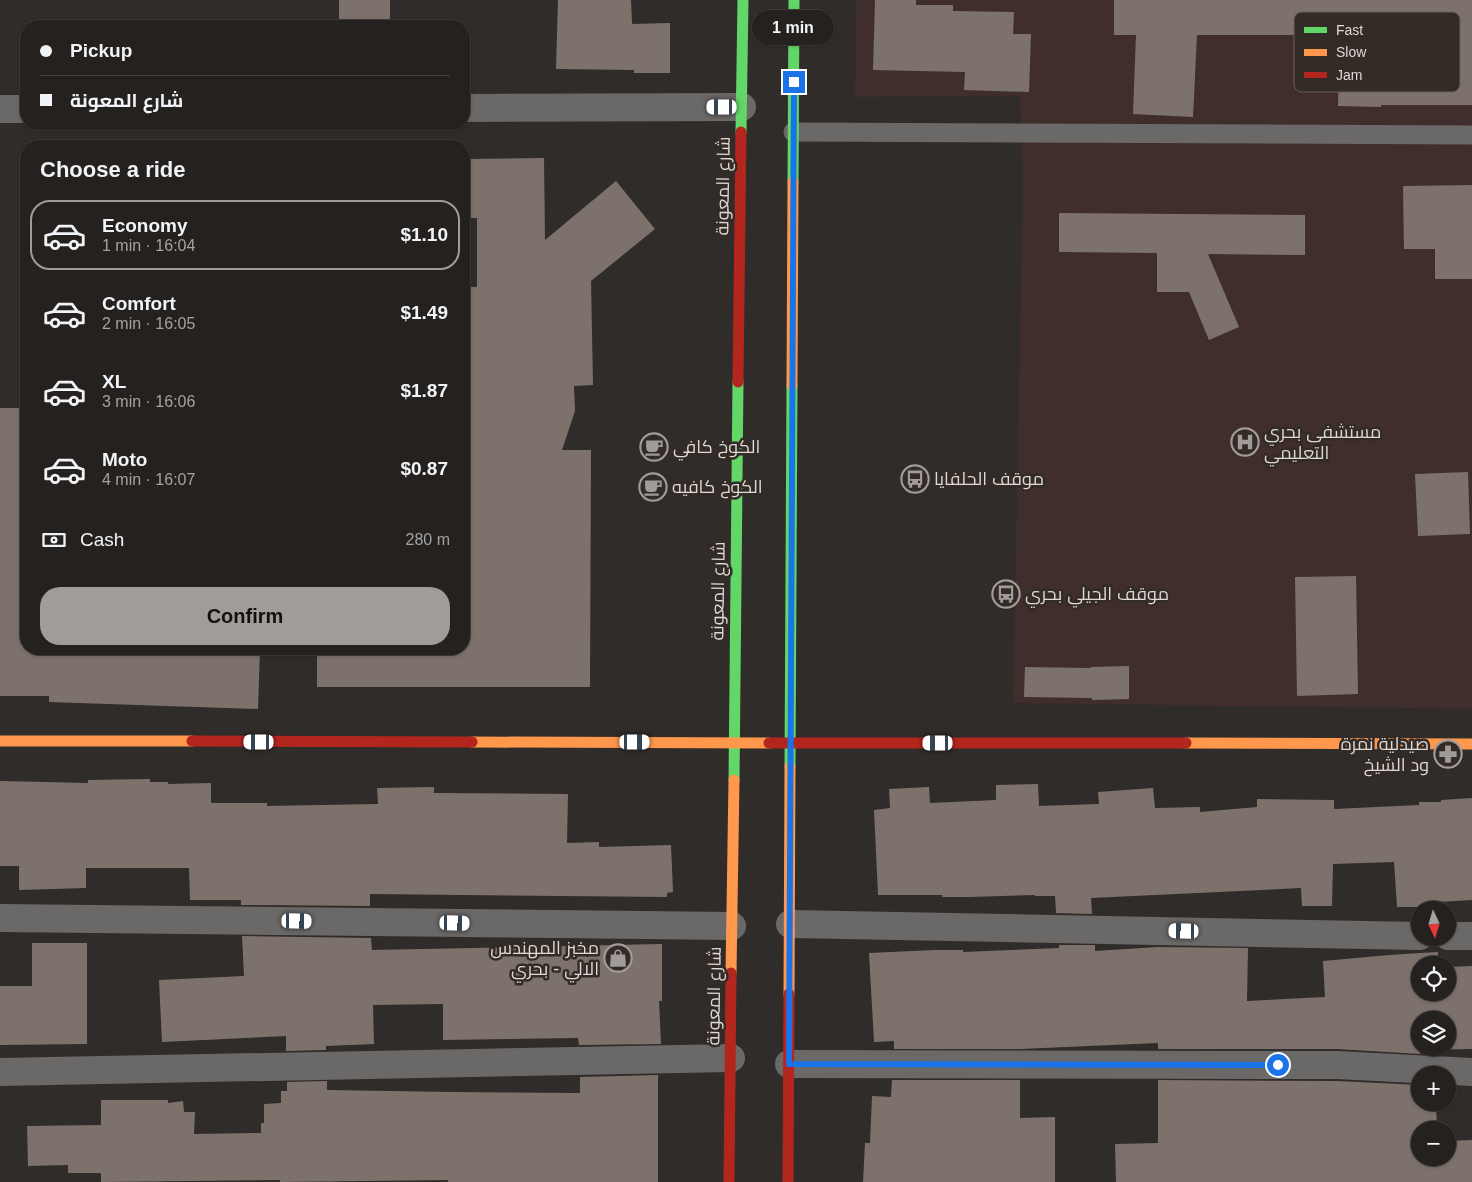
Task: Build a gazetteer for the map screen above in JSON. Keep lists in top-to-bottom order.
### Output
{
  "streets": {
    "main road": ["شارع المعونة"]
  },
  "places": {
    "hospital": ["مستشفى بحري التعليمي"],
    "cafe": ["الكوخ كافي", "الكوخ كافيه"],
    "bus stop": ["موقف الحلفايا", "موقف الجيلي بحري"],
    "pharmacy": ["صيدلية نمرة ود الشيخ"],
    "shop": ["مخبز المهندس الالي - بحري"]
  },
  "legend": ["Fast", "Slow", "Jam"],
  "north": "bottom",
  "page": {
    "bubble": "1 min",
    "banner": ["Pickup", "شارع المعونة"],
    "heading": "Choose a ride",
    "list": [
      {
        "name": "Economy",
        "note": "1 min · 16:04",
        "value": "$1.10"
      },
      {
        "name": "Comfort",
        "note": "2 min · 16:05",
        "value": "$1.49"
      },
      {
        "name": "XL",
        "note": "3 min · 16:06",
        "value": "$1.87"
      },
      {
        "name": "Moto",
        "note": "4 min · 16:07",
        "value": "$0.87"
      }
    ],
    "pay": ["Cash", "280 m"],
    "buttons": "Confirm",
    "map_buttons": ["+", "−"]
  }
}
